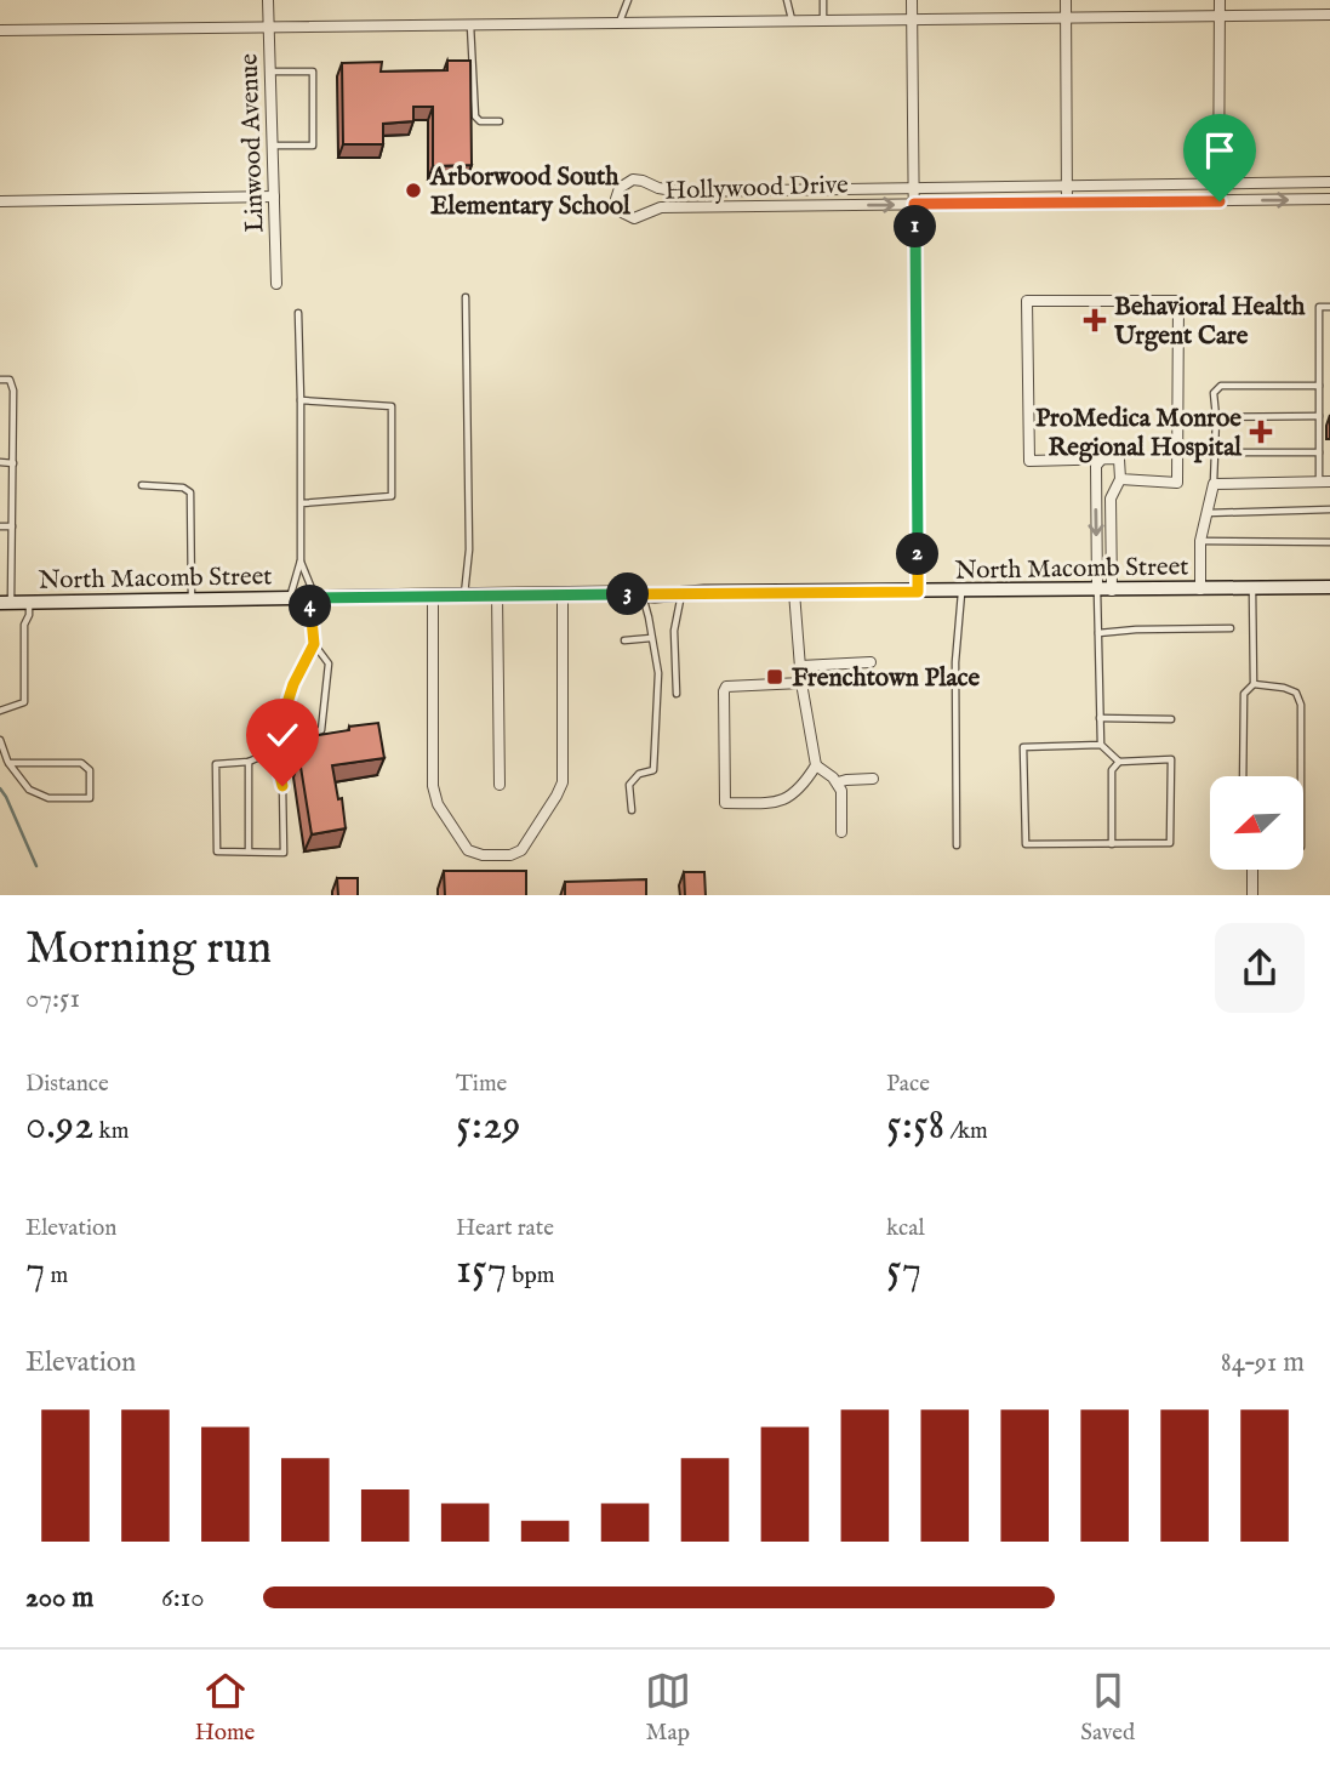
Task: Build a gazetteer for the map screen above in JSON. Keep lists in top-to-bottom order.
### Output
{
  "streets": {
    "street": ["Linwood Avenue", "Hollywood Drive", "North Macomb Street"]
  },
  "places": {
    "other": ["Arborwood South Elementary School"],
    "health": ["Behavioral Health Urgent Care", "ProMedica Monroe Regional Hospital"],
    "transit": ["Frenchtown Place"]
  },
  "north": "bottom left",
  "page": {
    "pins": [
      "1",
      "2",
      "3",
      "4"
    ],
    "heading": ["Morning run", "07:51"],
    "stats": [
      ["Distance", "0.92 km"],
      ["Time", "5:29"],
      ["Pace", "5:58 /km"],
      ["Elevation", "7 m"],
      ["Heart rate", "157 bpm"],
      ["kcal", "57"]
    ],
    "chart": ["Elevation", "84–91 m"],
    "list": [
      {
        "name": "200 m",
        "note": "6:10"
      }
    ],
    "tabs": ["Home", "Map", "Saved"]
  }
}
